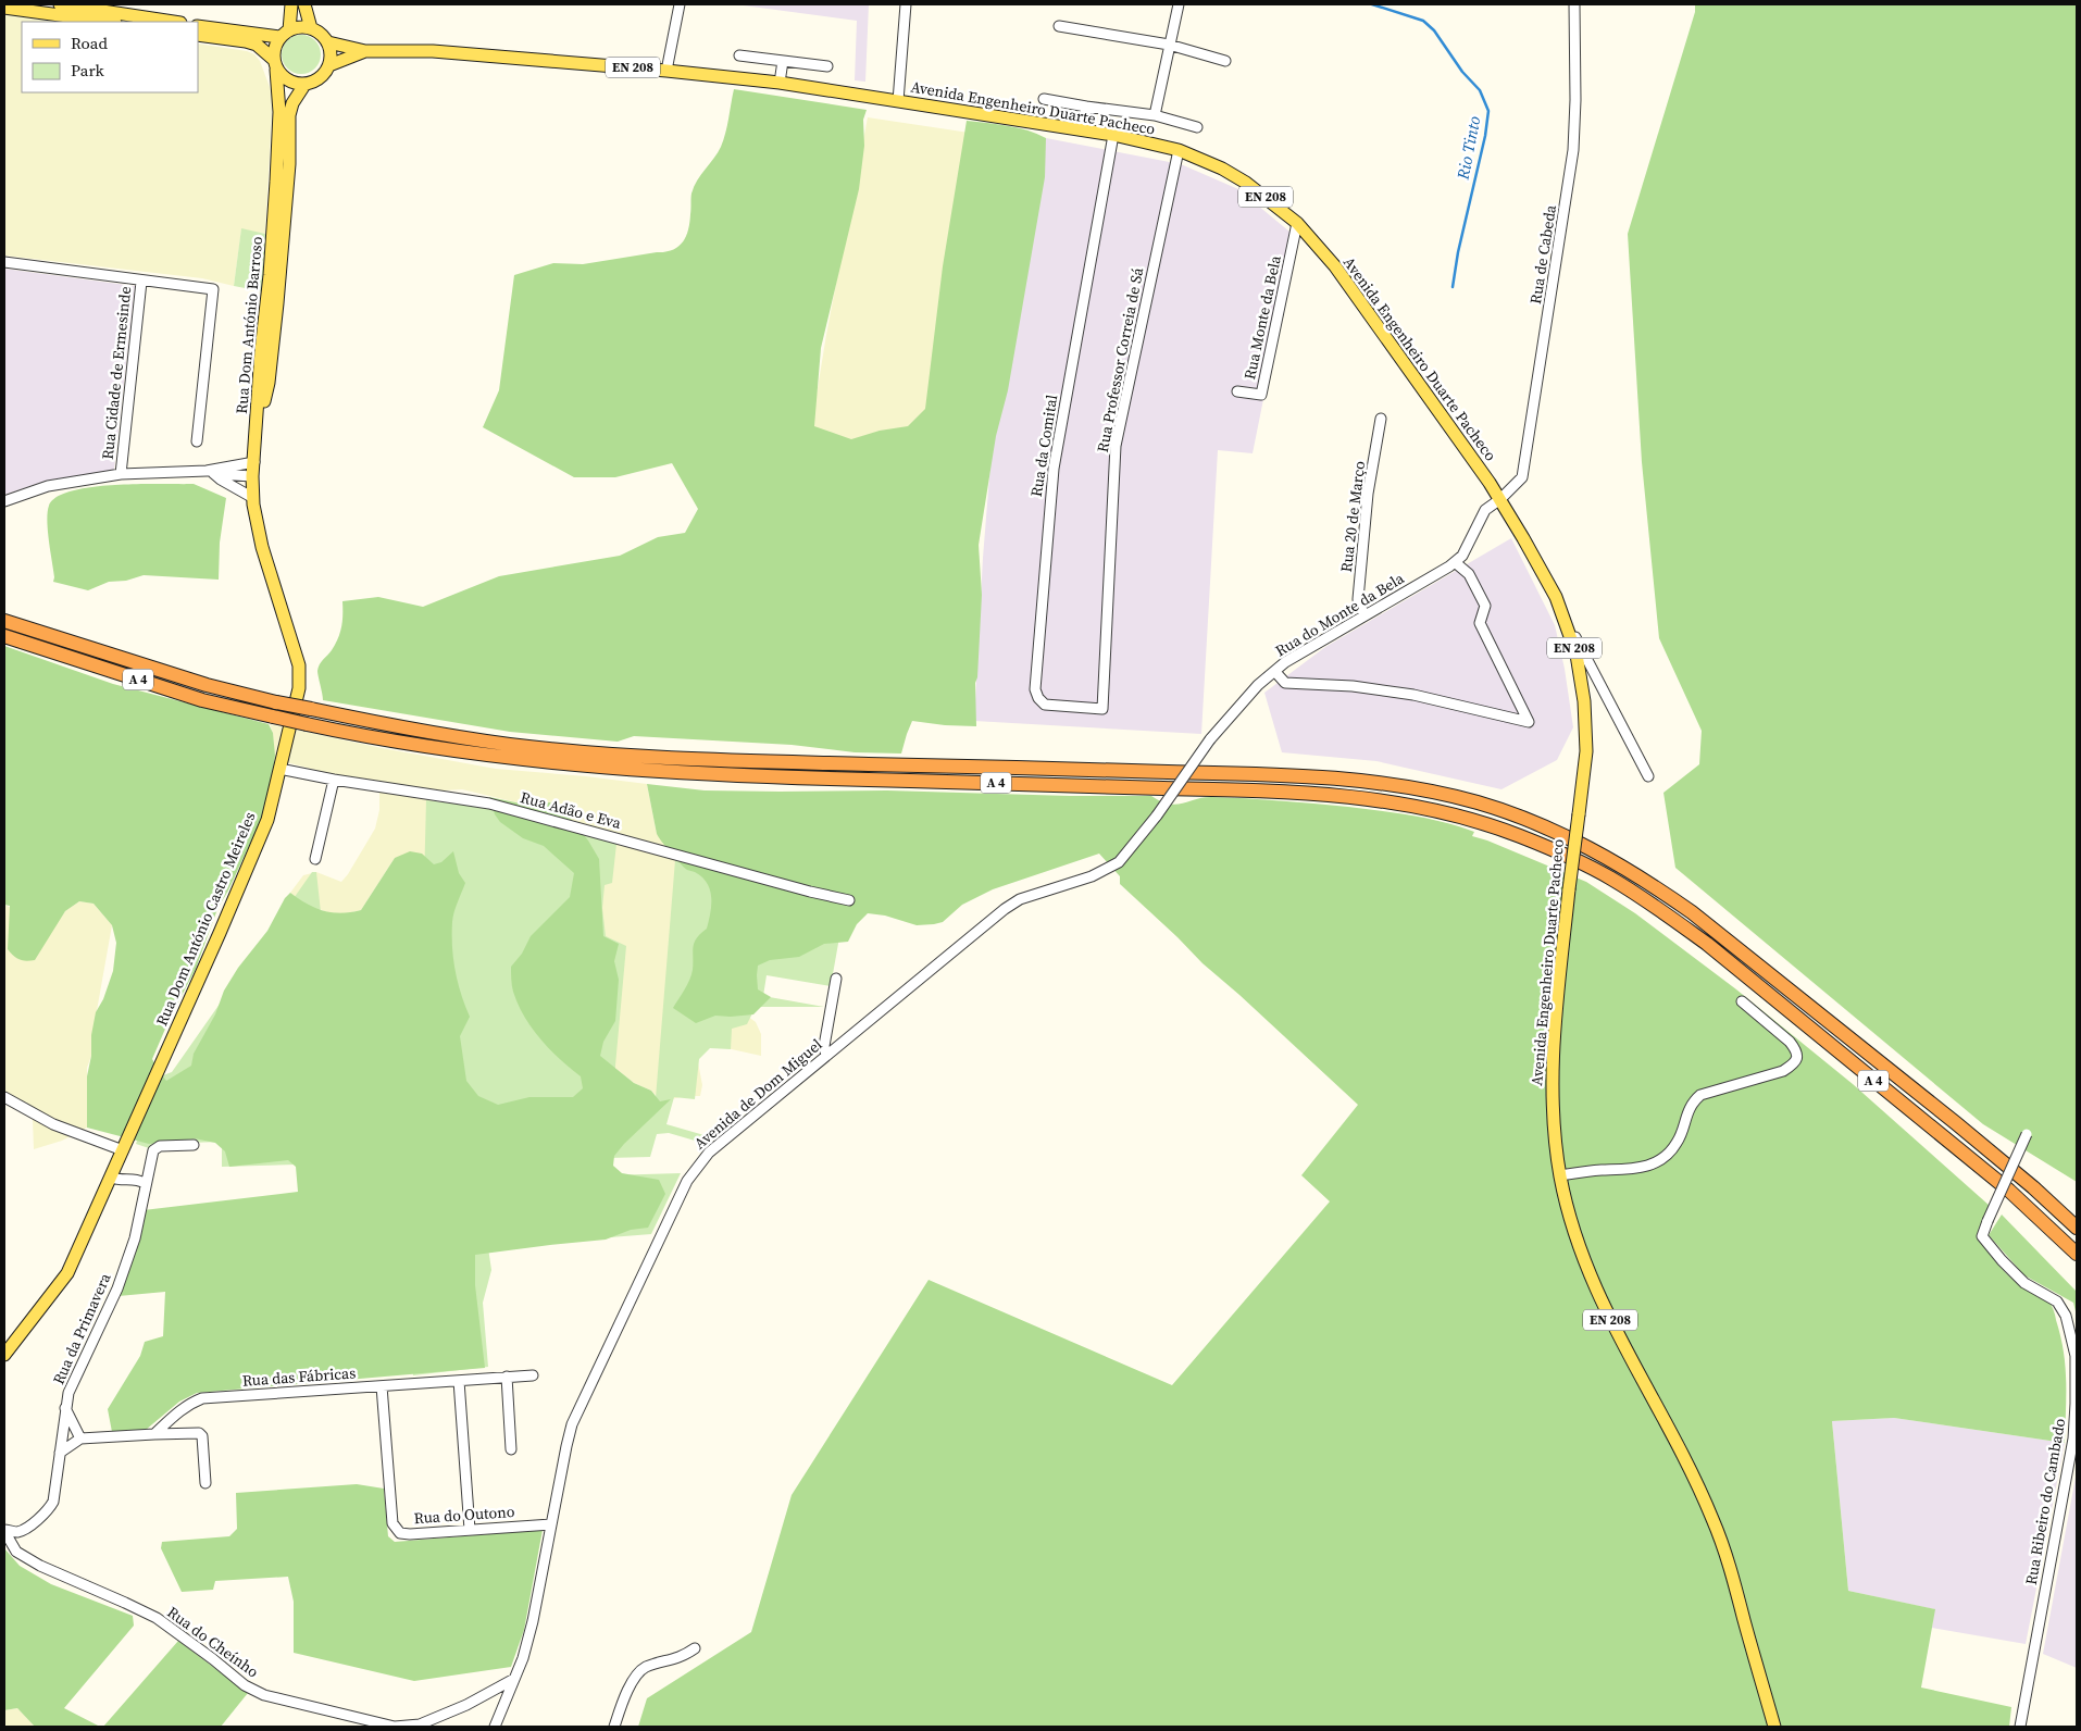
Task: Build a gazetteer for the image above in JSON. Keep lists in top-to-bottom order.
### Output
{
  "streets": {
    "highway": ["A 4"],
    "main road": [
      "EN 208",
      "Avenida Engenheiro Duarte Pacheco",
      "Rua Dom António Barroso",
      "Rua Dom António Castro Meireles"
    ],
    "street": [
      "Rua de Cabeda",
      "Rua Monte da Bela",
      "Rua Professor Correia de Sá",
      "Rua Cidade de Ermesinde",
      "Rua da Comital",
      "Rua 20 de Março",
      "Rua do Monte da Bela",
      "Rua Adão e Eva",
      "Avenida de Dom Miguel",
      "Rua da Primavera",
      "Rua das Fábricas",
      "Rua Ribeiro do Cambado",
      "Rua do Outono",
      "Rua do Cheínho"
    ]
  },
  "crossings": [
    ["EN 208", "Avenida Engenheiro Duarte Pacheco"],
    ["EN 208", "Rua Dom António Barroso"],
    ["Avenida Engenheiro Duarte Pacheco", "Rua de Cabeda"],
    ["Avenida Engenheiro Duarte Pacheco", "Rua Monte da Bela"],
    ["Avenida Engenheiro Duarte Pacheco", "Rua Dom António Barroso"],
    ["Avenida Engenheiro Duarte Pacheco", "Rua Professor Correia de Sá"],
    ["Avenida Engenheiro Duarte Pacheco", "Rua da Comital"],
    ["Avenida Engenheiro Duarte Pacheco", "Rua do Monte da Bela"],
    ["Rua de Cabeda", "Rua do Monte da Bela"],
    ["Rua Dom António Barroso", "Rua Dom António Castro Meireles"],
    ["Rua Professor Correia de Sá", "Rua da Comital"],
    ["Rua 20 de Março", "Rua do Monte da Bela"],
    ["Rua do Monte da Bela", "Avenida de Dom Miguel"],
    ["Rua Adão e Eva", "Rua Dom António Castro Meireles"],
    ["Avenida de Dom Miguel", "Rua do Outono"],
    ["Avenida de Dom Miguel", "Rua do Cheínho"],
    ["Rua da Primavera", "Rua do Cheínho"],
    ["Rua das Fábricas", "Rua do Outono"]
  ],
  "water": ["Rio Tinto"],
  "legend": ["Road", "Park"]
}
